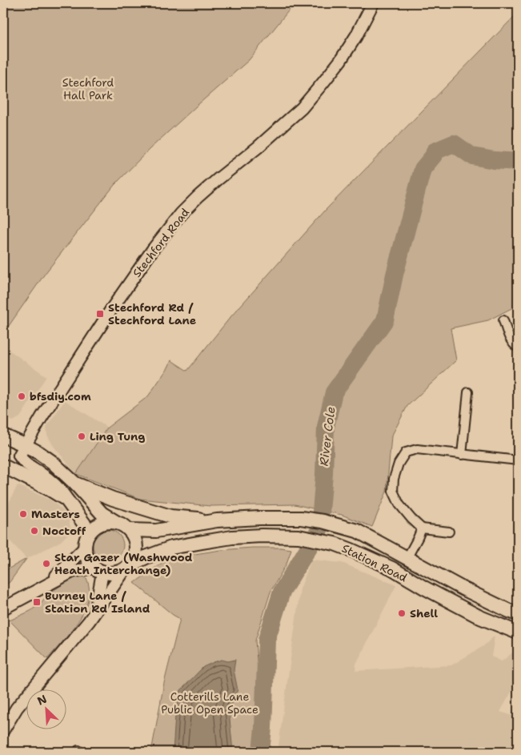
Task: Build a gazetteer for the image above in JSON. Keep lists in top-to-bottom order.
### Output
{
  "streets": {
    "main road": ["Stechford Road", "Station Road"]
  },
  "water": ["River Cole"],
  "parks": ["Stechford Hall Park", "Cotterills Lane Public Open Space"],
  "places": {
    "transit": ["Stechford Rd / Stechford Lane", "Burney Lane / Station Rd Island"],
    "other": [
      "bfsdiy.com",
      "Ling Tung",
      "Masters",
      "Noctoff",
      "Star Gazer (Washwood Heath Interchange)",
      "Shell"
    ]
  },
  "north": "top left"
}
